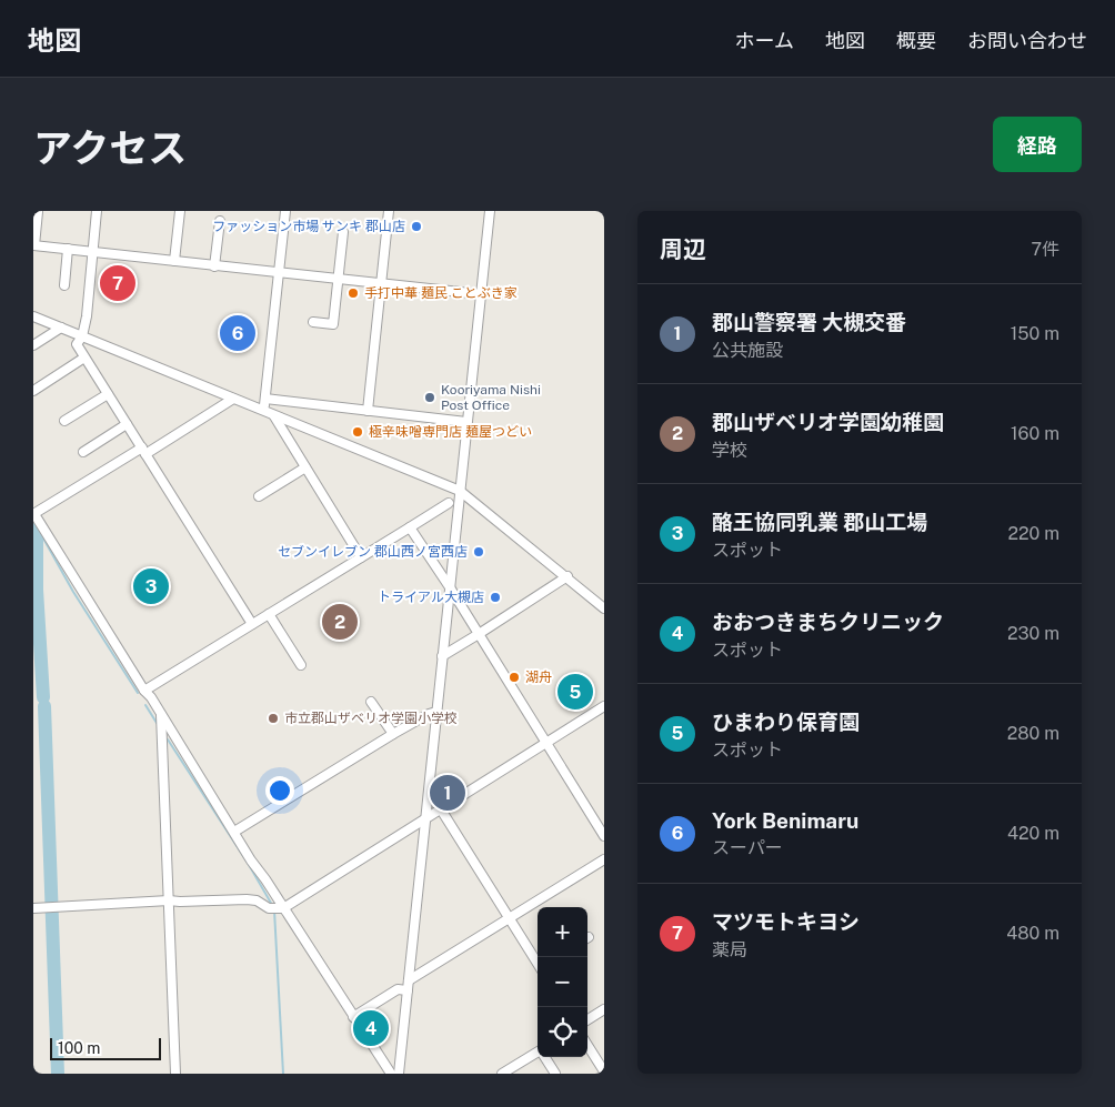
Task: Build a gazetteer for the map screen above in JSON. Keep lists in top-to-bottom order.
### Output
{
  "places": [
    "ファッション市場 サンキ 郡山店",
    "手打中華 麺民 ことぶき家",
    "Kooriyama Nishi Post Office",
    "極辛味噌専門店 麺屋つどい",
    "セブンイレブン 郡山西ノ宮西店",
    "トライアル大槻店",
    "湖舟",
    "市立郡山ザベリオ学園小学校"
  ],
  "scale_bar": "100 m",
  "page": {
    "header": "地図",
    "nav": [
      "ホーム",
      "地図",
      "概要",
      "お問い合わせ"
    ],
    "title": "アクセス",
    "buttons": "経路",
    "heading": ["周辺", "7件"],
    "pins": [
      "7",
      "6",
      "3",
      "2",
      "5",
      "1",
      "4"
    ],
    "list": [
      {
        "mark": "1",
        "name": "郡山警察署 大槻交番",
        "note": "公共施設",
        "value": "150 m"
      },
      {
        "mark": "2",
        "name": "郡山ザベリオ学園幼稚園",
        "note": "学校",
        "value": "160 m"
      },
      {
        "mark": "3",
        "name": "酪王協同乳業 郡山工場",
        "note": "スポット",
        "value": "220 m"
      },
      {
        "mark": "4",
        "name": "おおつきまちクリニック",
        "note": "スポット",
        "value": "230 m"
      },
      {
        "mark": "5",
        "name": "ひまわり保育園",
        "note": "スポット",
        "value": "280 m"
      },
      {
        "mark": "6",
        "name": "York Benimaru",
        "note": "スーパー",
        "value": "420 m"
      },
      {
        "mark": "7",
        "name": "マツモトキヨシ",
        "note": "薬局",
        "value": "480 m"
      }
    ],
    "map_buttons": ["+", "−"],
    "scale": "100 m"
  }
}
